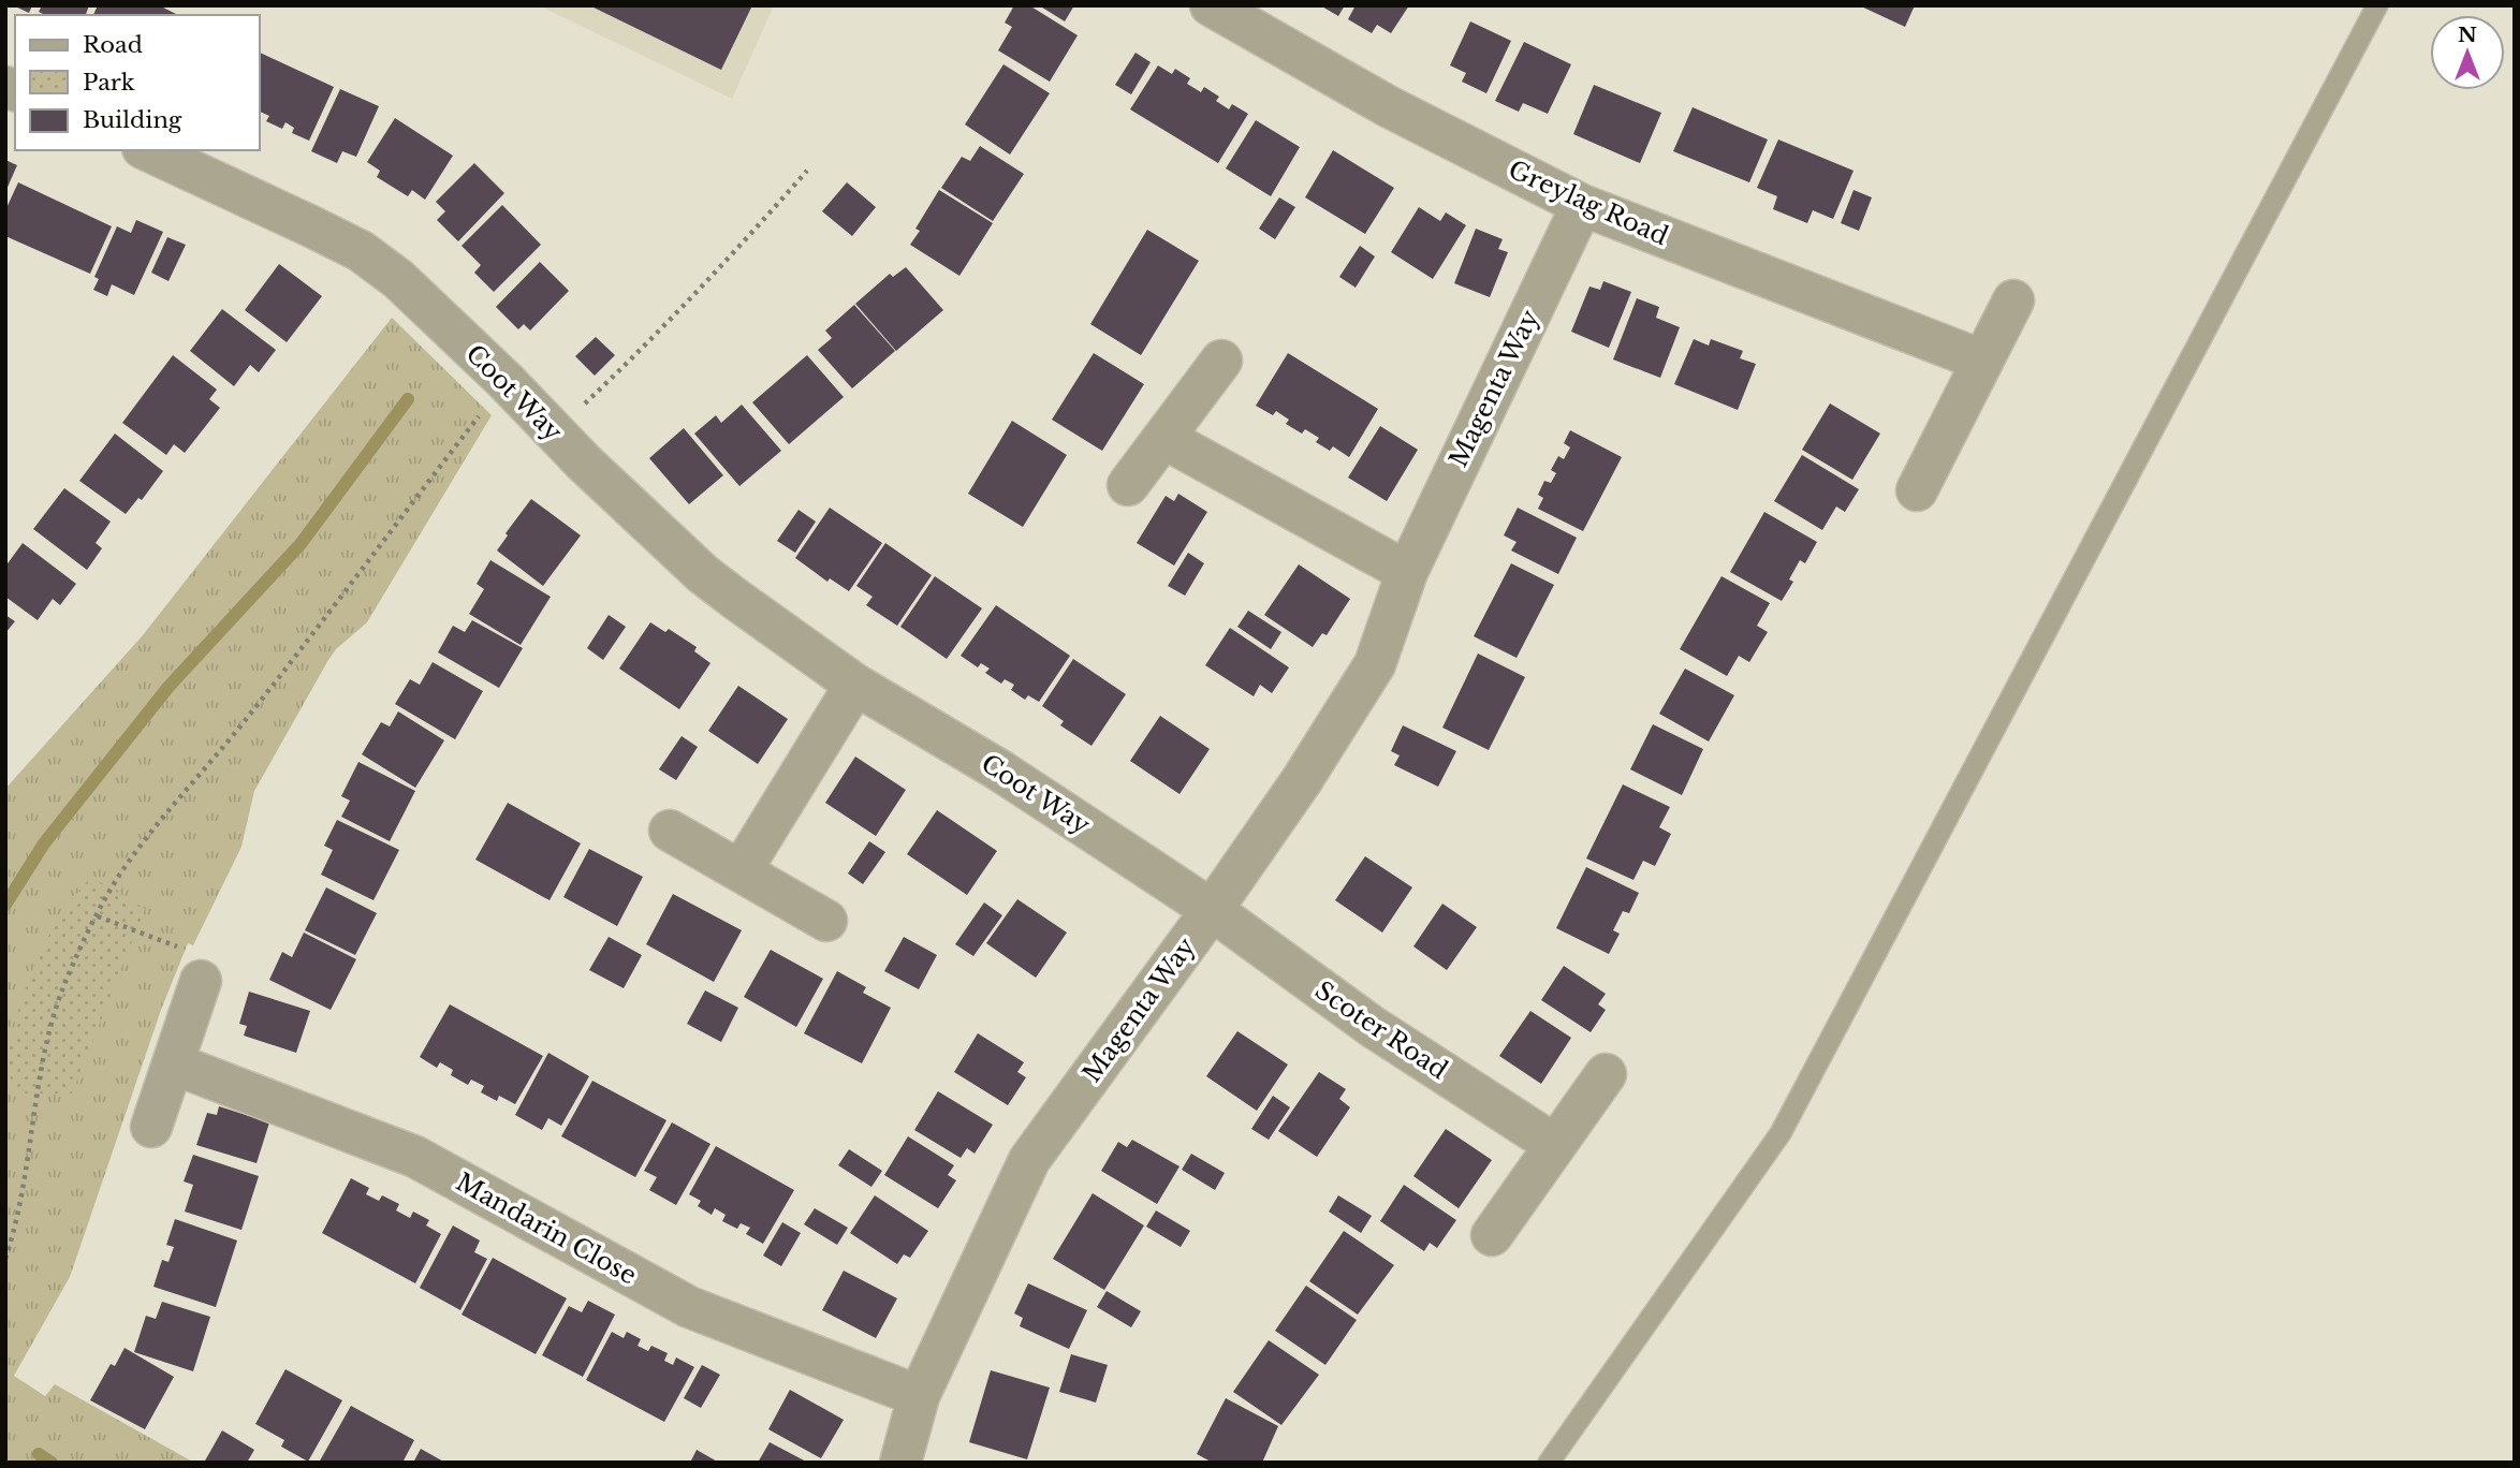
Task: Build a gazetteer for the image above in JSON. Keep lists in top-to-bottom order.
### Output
{
  "streets": {
    "street": [
      "Greylag Road",
      "Magenta Way",
      "Coot Way",
      "Scoter Road",
      "Mandarin Close"
    ]
  },
  "crossings": [
    ["Greylag Road", "Magenta Way"],
    ["Magenta Way", "Coot Way"],
    ["Magenta Way", "Scoter Road"],
    ["Magenta Way", "Mandarin Close"],
    ["Coot Way", "Scoter Road"]
  ],
  "legend": ["Road", "Park", "Building"],
  "north": "top"
}
